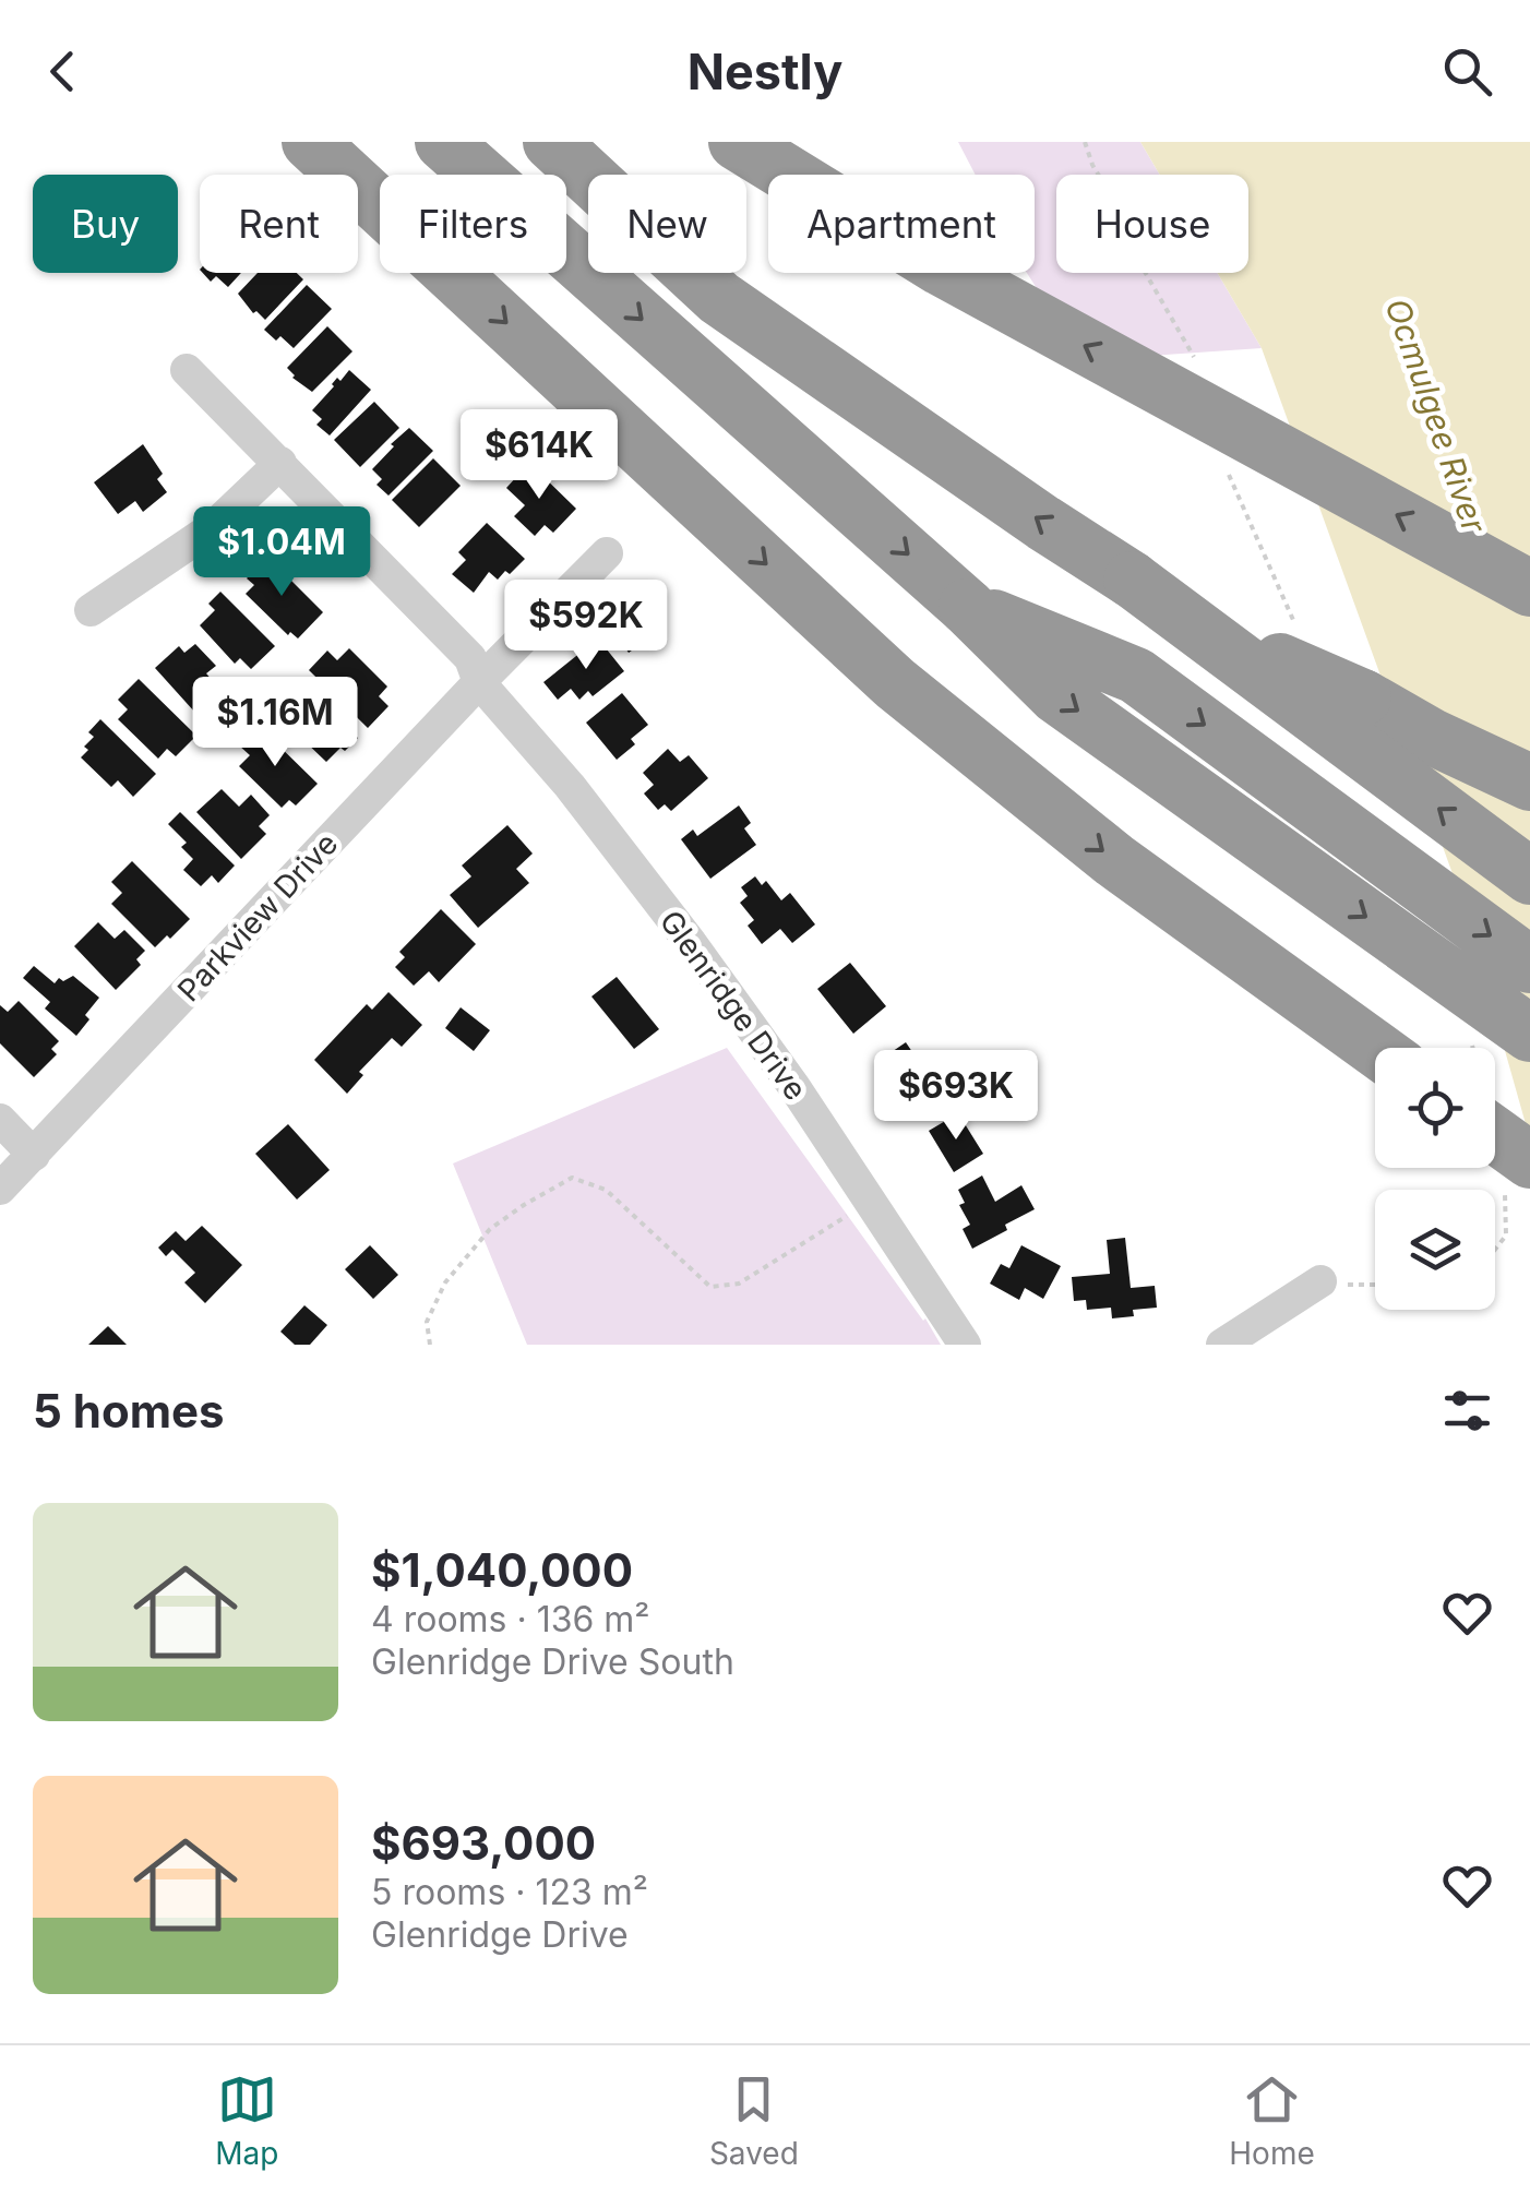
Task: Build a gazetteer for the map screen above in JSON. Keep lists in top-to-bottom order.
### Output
{
  "streets": {
    "street": ["Parkview Drive", "Glenridge Drive"]
  },
  "crossings": [
    ["Parkview Drive", "Glenridge Drive"]
  ],
  "water": ["Ocmulgee River"],
  "page": {
    "header": "Nestly",
    "chip": [
      "Buy",
      "Rent",
      "Filters",
      "New",
      "Apartment",
      "House"
    ],
    "price": [
      "$614K",
      "$1.04M",
      "$592K",
      "$1.16M",
      "$693K"
    ],
    "heading": "5 homes",
    "list": [
      {
        "name": "$1,040,000",
        "note": "4 rooms · 136 m² · Glenridge Drive South"
      },
      {
        "name": "$693,000",
        "note": "5 rooms · 123 m² · Glenridge Drive"
      }
    ],
    "tabs": ["Map", "Saved", "Home"]
  }
}
